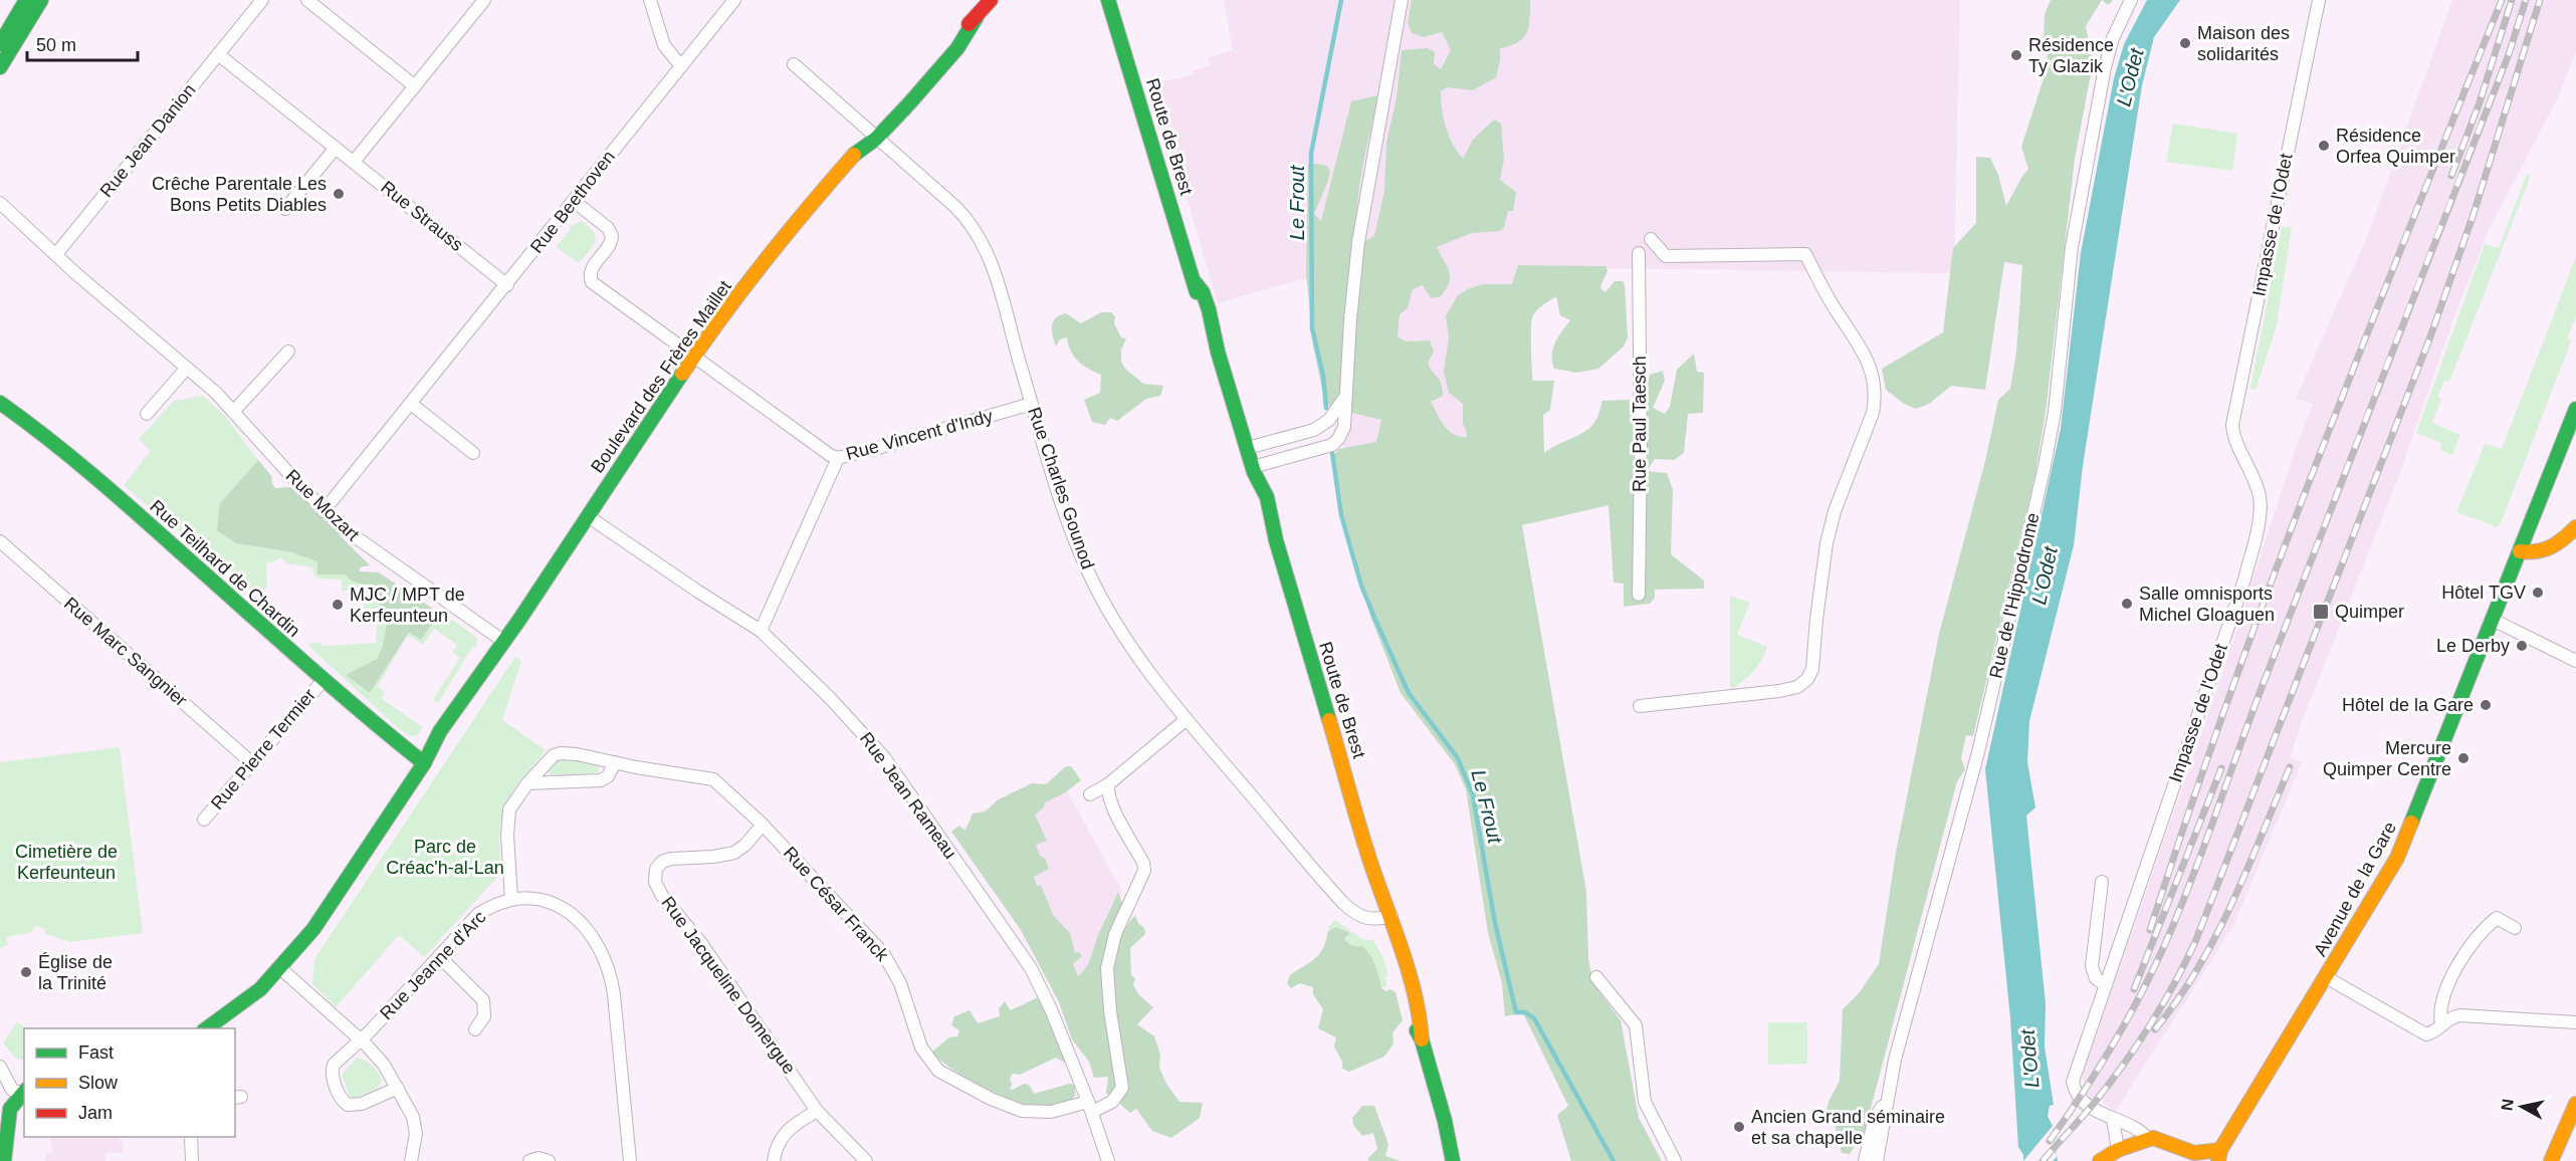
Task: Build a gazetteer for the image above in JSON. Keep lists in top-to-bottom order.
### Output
{
  "streets": {
    "main road": [
      "Route de Brest",
      "Boulevard des Frères Maillet",
      "Rue Teilhard de Chardin",
      "Avenue de la Gare"
    ],
    "street": [
      "Rue Jean Danion",
      "Rue Beethoven",
      "Rue Strauss",
      "Impasse de l'Odet",
      "Rue Paul Taesch",
      "Rue Vincent d'Indy",
      "Rue Charles Gounod",
      "Rue Mozart",
      "Rue de l'Hippodrome",
      "Rue Marc Sangnier",
      "Rue Pierre Termier",
      "Rue Jean Rameau",
      "Rue César Franck",
      "Rue Jeanne d'Arc",
      "Rue Jacqueline Domergue"
    ]
  },
  "crossings": [
    ["Route de Brest", "Rue Charles Gounod"],
    ["Rue Jean Danion", "Rue Strauss"],
    ["Rue Jean Danion", "Rue Mozart"],
    ["Rue Beethoven", "Rue Strauss"],
    ["Rue Beethoven", "Rue Vincent d'Indy"],
    ["Rue Beethoven", "Rue Mozart"],
    ["Boulevard des Frères Maillet", "Rue Vincent d'Indy"],
    ["Boulevard des Frères Maillet", "Rue Charles Gounod"],
    ["Boulevard des Frères Maillet", "Rue Mozart"],
    ["Boulevard des Frères Maillet", "Rue Teilhard de Chardin"],
    ["Boulevard des Frères Maillet", "Rue Jean Rameau"],
    ["Rue Vincent d'Indy", "Rue Charles Gounod"],
    ["Rue Teilhard de Chardin", "Rue Pierre Termier"],
    ["Rue Marc Sangnier", "Rue Pierre Termier"],
    ["Rue Jean Rameau", "Rue César Franck"],
    ["Rue César Franck", "Rue Jacqueline Domergue"]
  ],
  "water": ["L'Odet", "Le Frout"],
  "parks": ["Parc de Créac'h-al-Lan", "Cimetière de Kerfeunteun"],
  "places": {
    "other": [
      "Maison des solidarités",
      "Résidence Ty Glazik",
      "Résidence Orfea Quimper",
      "Crêche Parentale Les Bons Petits Diables",
      "Hôtel TGV",
      "Salle omnisports Michel Gloaguen",
      "MJC / MPT de Kerfeunteun",
      "Le Derby",
      "Hôtel de la Gare",
      "Mercure Quimper Centre",
      "Église de la Trinité",
      "Ancien Grand séminaire et sa chapelle"
    ],
    "transit": ["Quimper"]
  },
  "legend": ["Fast", "Slow", "Jam"],
  "scale_bar": "50 m",
  "north": "left"
}
